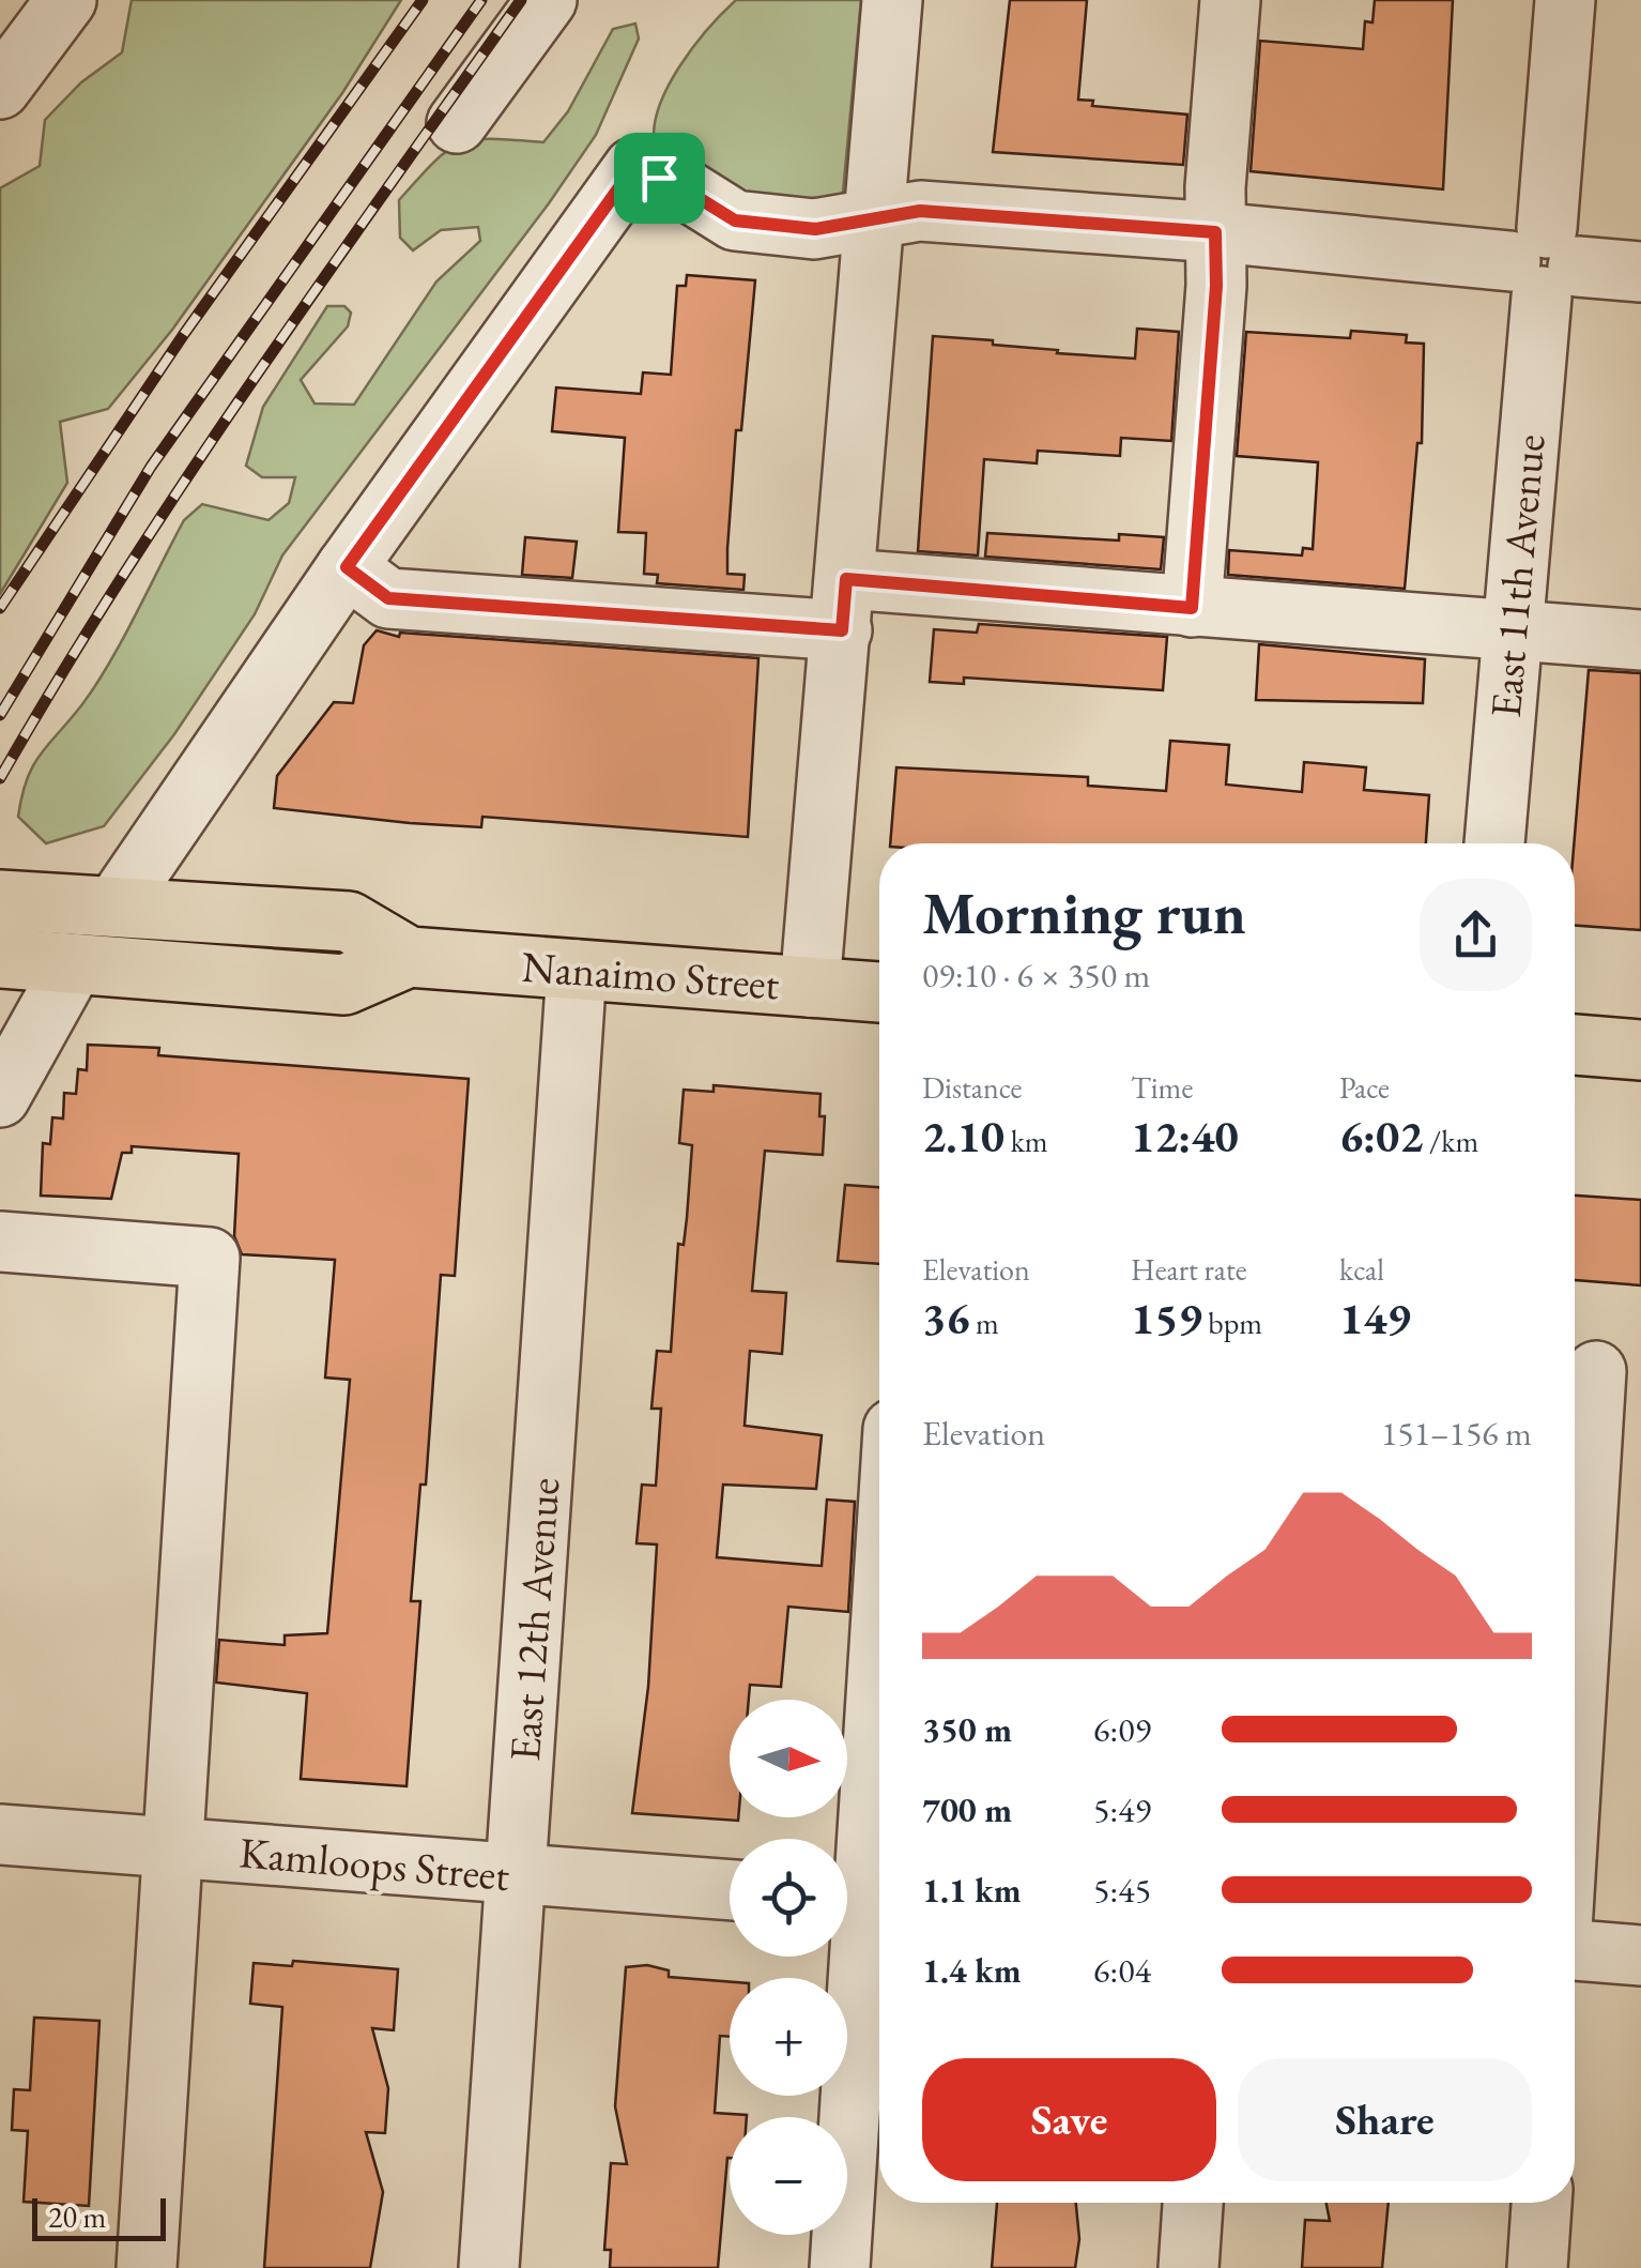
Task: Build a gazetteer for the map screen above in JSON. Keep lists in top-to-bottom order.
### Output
{
  "streets": {
    "main road": ["Nanaimo Street"],
    "street": ["East 11th Avenue", "East 12th Avenue", "Kamloops Street"]
  },
  "crossings": [
    ["Nanaimo Street", "East 12th Avenue"],
    ["East 12th Avenue", "Kamloops Street"]
  ],
  "scale_bar": "20 m",
  "north": "right",
  "page": {
    "heading": ["Morning run", "09:10 · 6 × 350 m"],
    "stats": [
      ["Distance", "2.10 km"],
      ["Time", "12:40"],
      ["Pace", "6:02 /km"],
      ["Elevation", "36 m"],
      ["Heart rate", "159 bpm"],
      ["kcal", "149"]
    ],
    "chart": ["Elevation", "151–156 m"],
    "list": [
      {
        "name": "350 m",
        "note": "6:09"
      },
      {
        "name": "700 m",
        "note": "5:49"
      },
      {
        "name": "1.1 km",
        "note": "5:45"
      },
      {
        "name": "1.4 km",
        "note": "6:04"
      }
    ],
    "map_buttons": ["+", "−"],
    "buttons": ["Save", "Share"],
    "scale": "20 m"
  }
}
